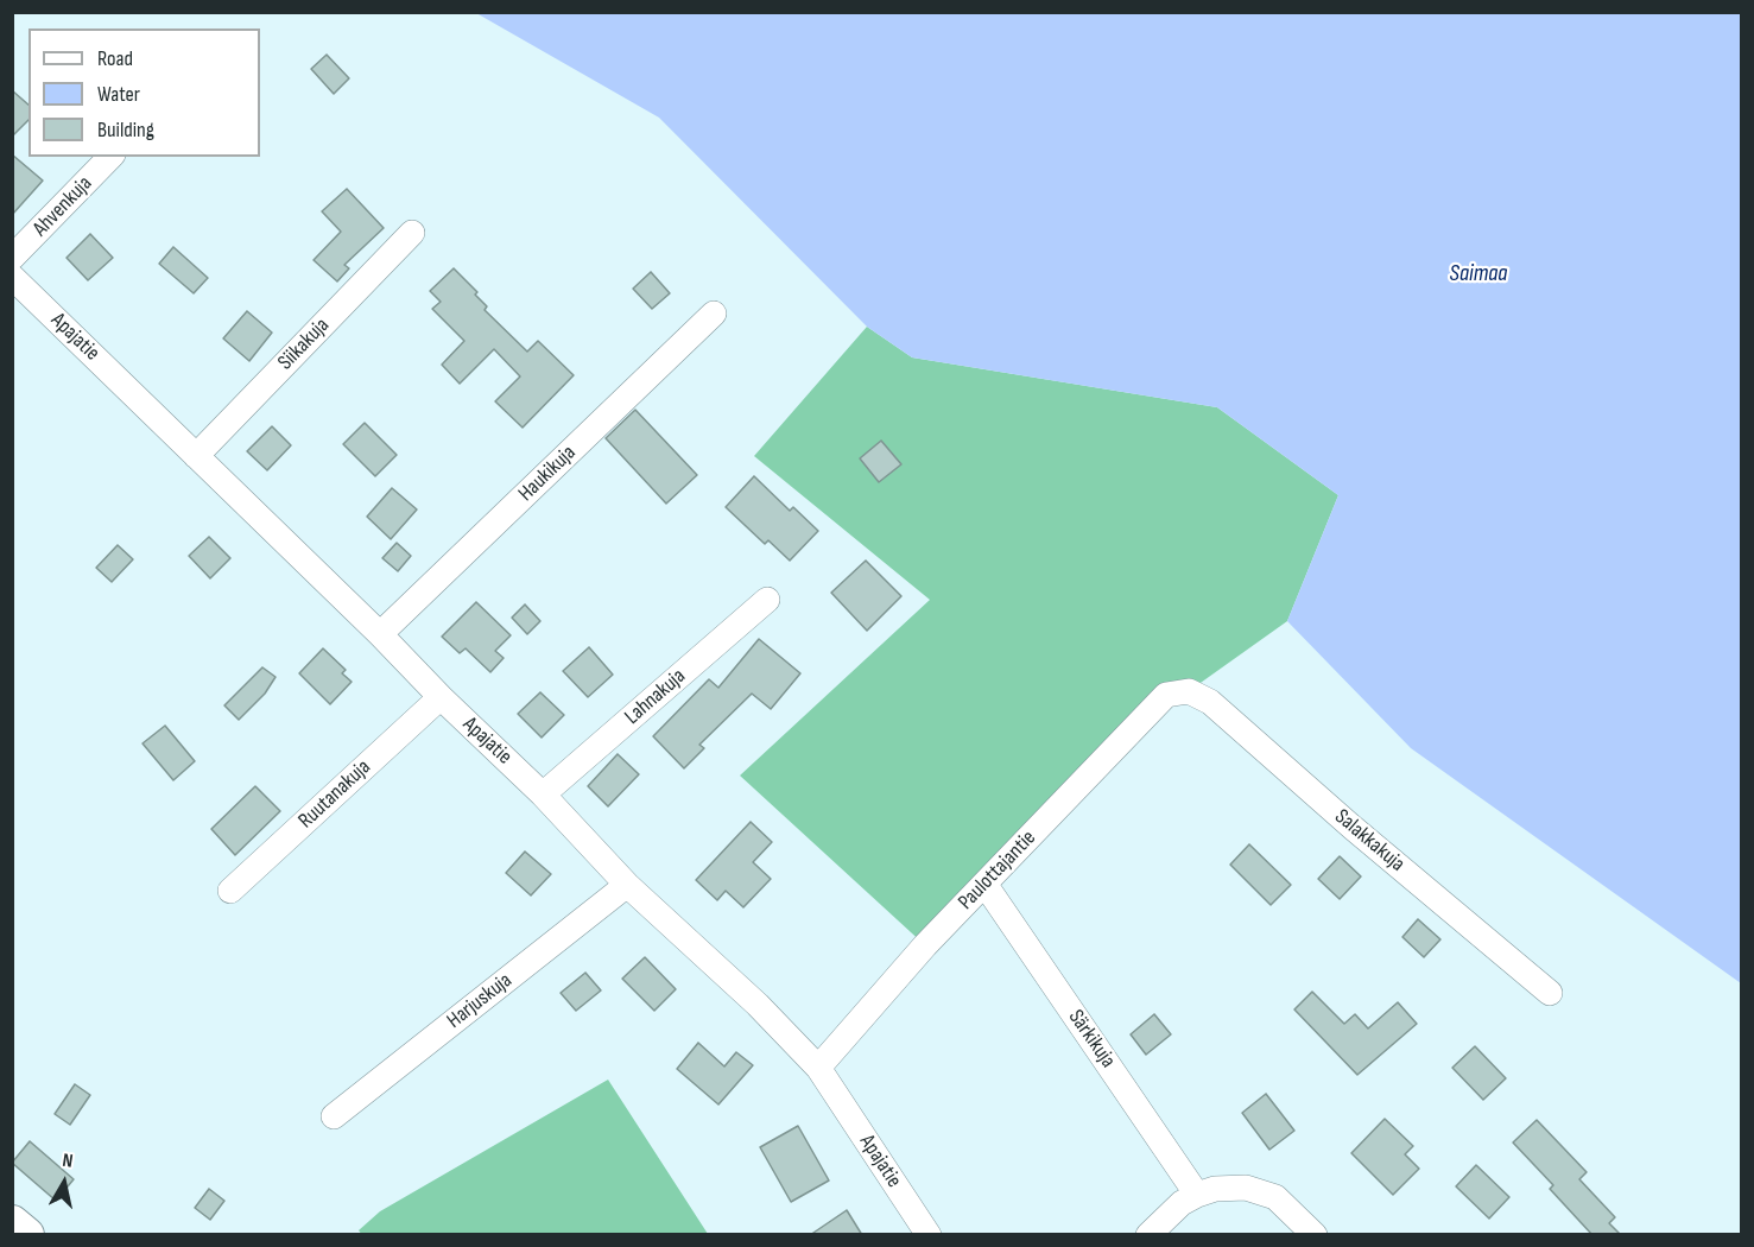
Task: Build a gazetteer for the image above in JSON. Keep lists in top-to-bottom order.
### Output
{
  "streets": {
    "street": [
      "Ahvenkuja",
      "Apajatie",
      "Siikakuja",
      "Haukikuja",
      "Lahnakuja",
      "Ruutanakuja",
      "Salakkakuja",
      "Paulottajantie",
      "Harjuskuja",
      "Särkikuja"
    ]
  },
  "crossings": [
    ["Apajatie", "Siikakuja"],
    ["Apajatie", "Haukikuja"],
    ["Apajatie", "Lahnakuja"],
    ["Apajatie", "Ruutanakuja"],
    ["Apajatie", "Paulottajantie"],
    ["Apajatie", "Harjuskuja"],
    ["Salakkakuja", "Paulottajantie"],
    ["Paulottajantie", "Särkikuja"]
  ],
  "water": ["Saimaa"],
  "legend": ["Road", "Water", "Building"],
  "north": "top"
}
